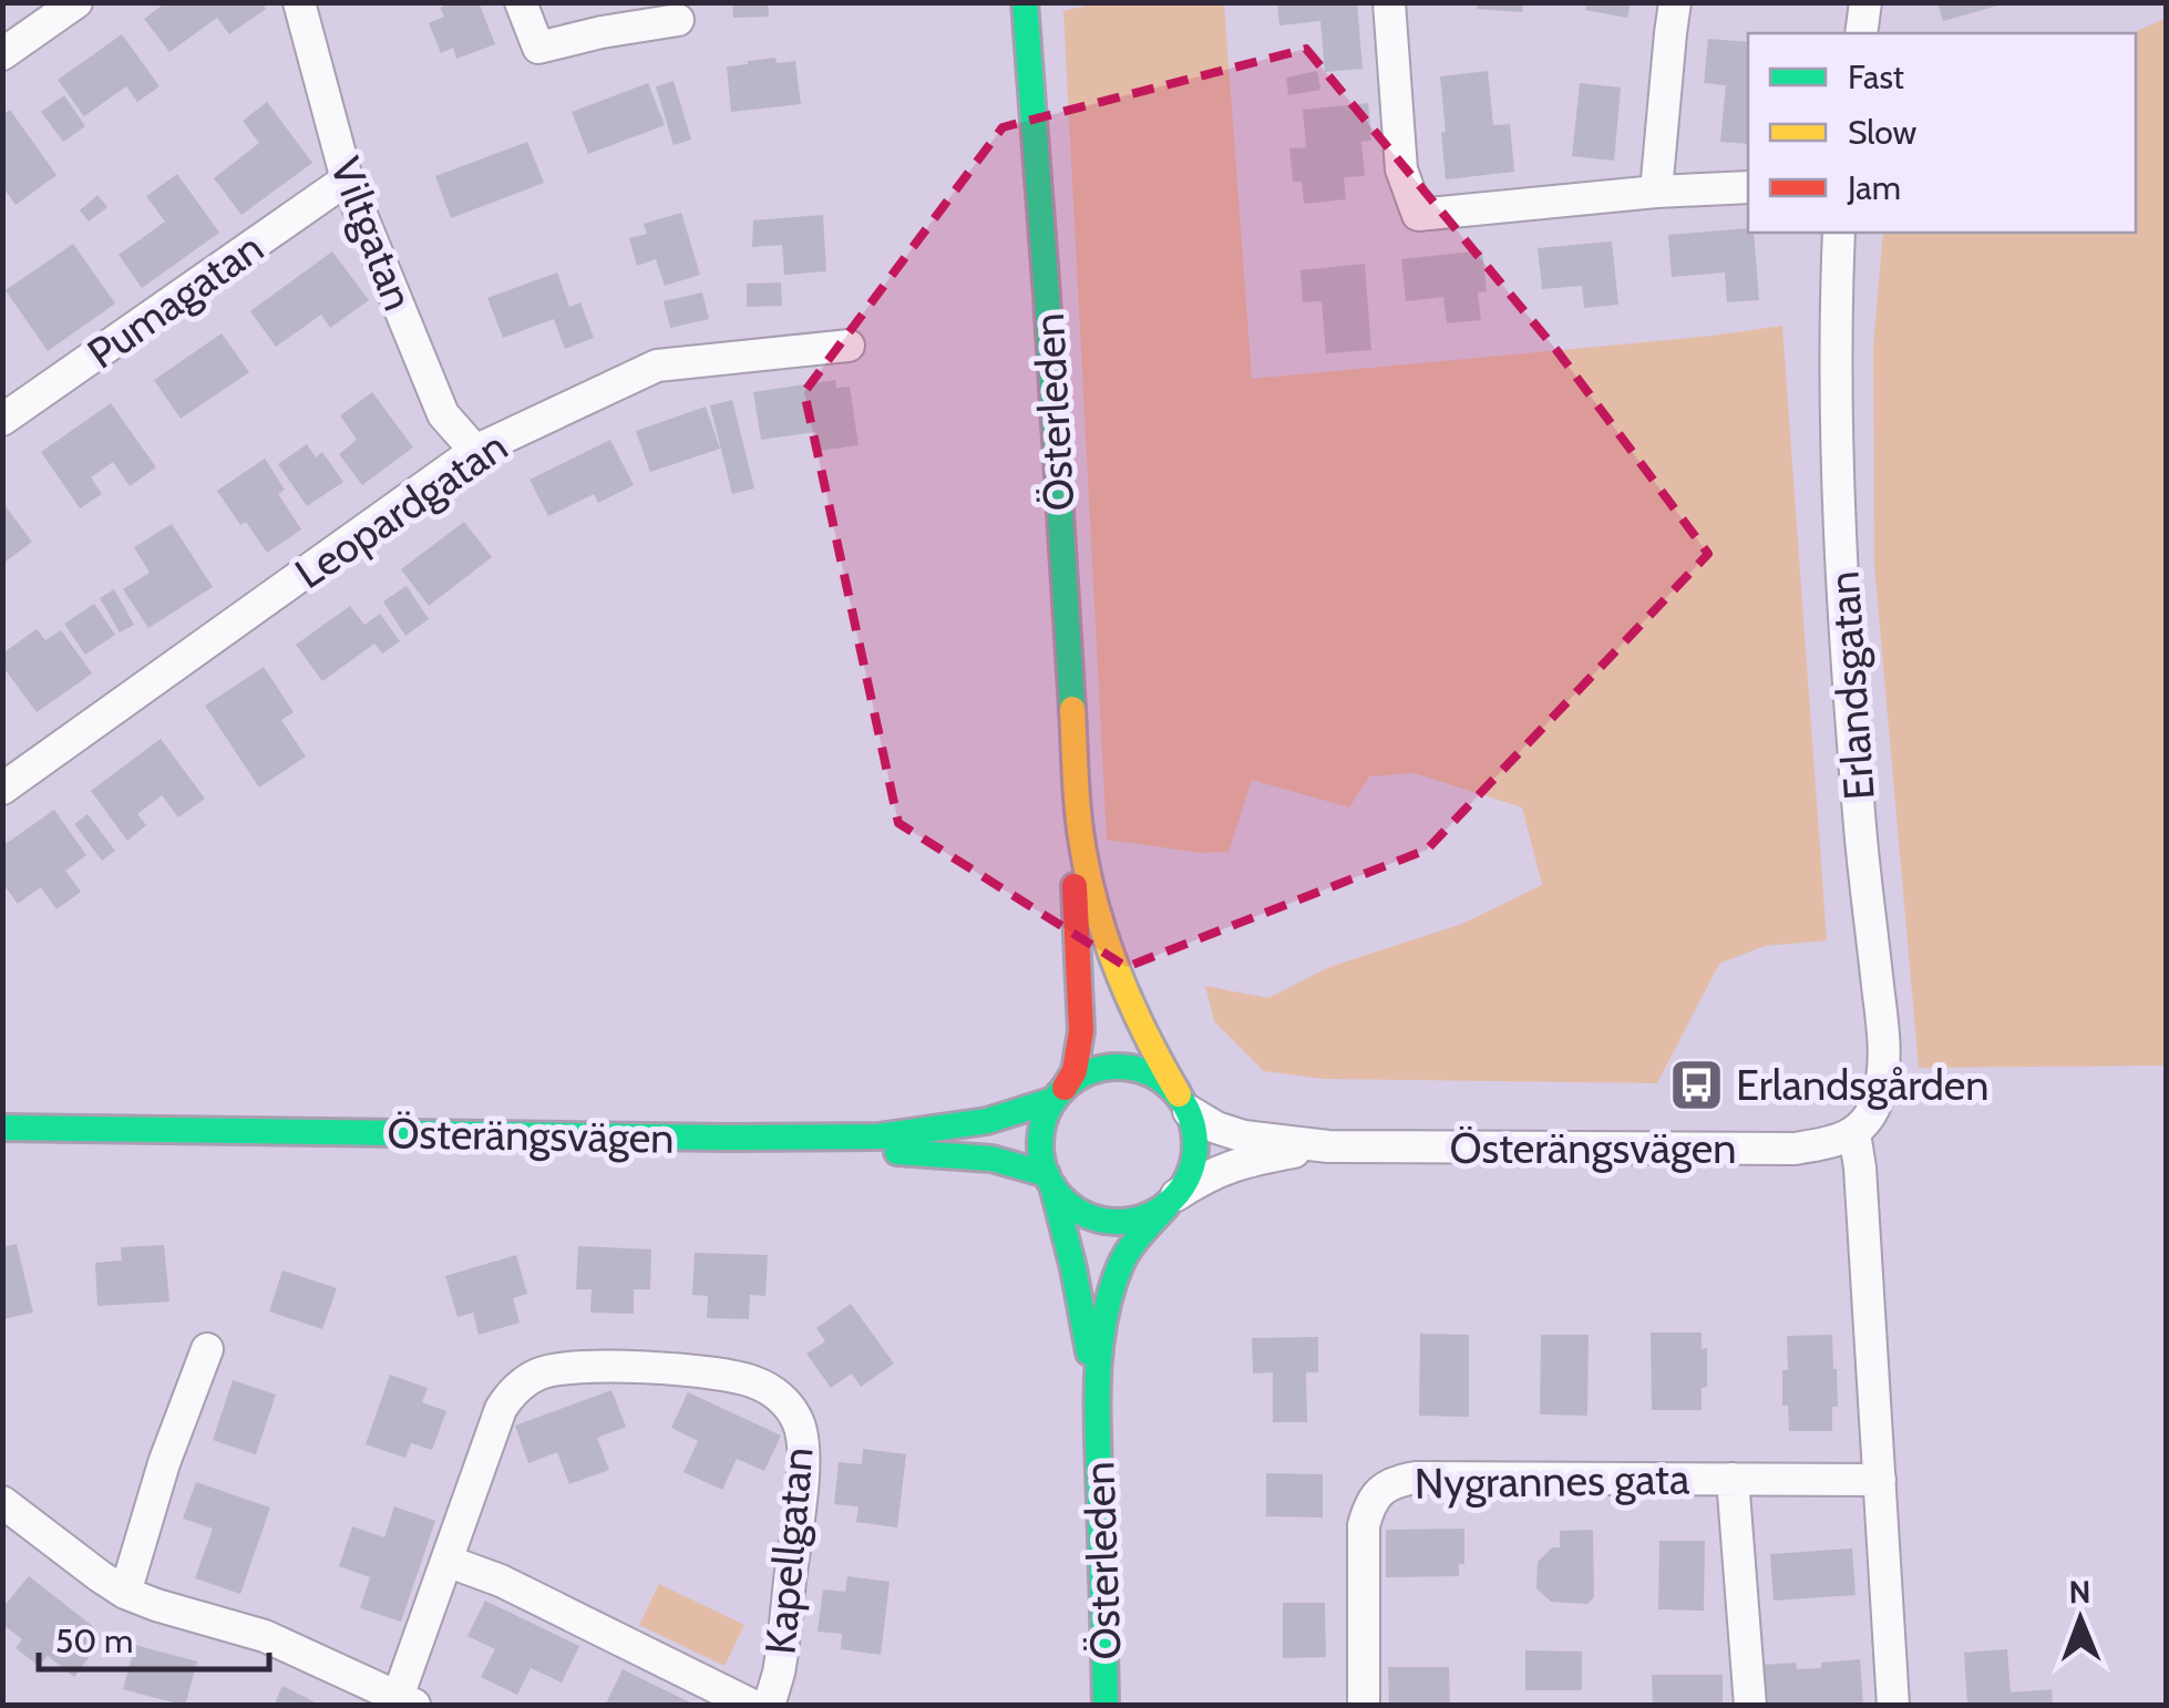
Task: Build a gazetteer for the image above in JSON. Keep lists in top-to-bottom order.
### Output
{
  "streets": {
    "main road": ["Österleden", "Österängsvägen"],
    "street": [
      "Viltgatan",
      "Pumagatan",
      "Leopardgatan",
      "Erlandsgatan",
      "Nygrannes gata",
      "Kapellgatan"
    ]
  },
  "crossings": [
    ["Viltgatan", "Pumagatan"],
    ["Viltgatan", "Leopardgatan"],
    ["Österleden", "Österängsvägen"],
    ["Erlandsgatan", "Österängsvägen"]
  ],
  "places": {
    "bus stop": ["Erlandsgården"]
  },
  "legend": ["Fast", "Slow", "Jam"],
  "scale_bar": "50 m",
  "north": "top"
}
